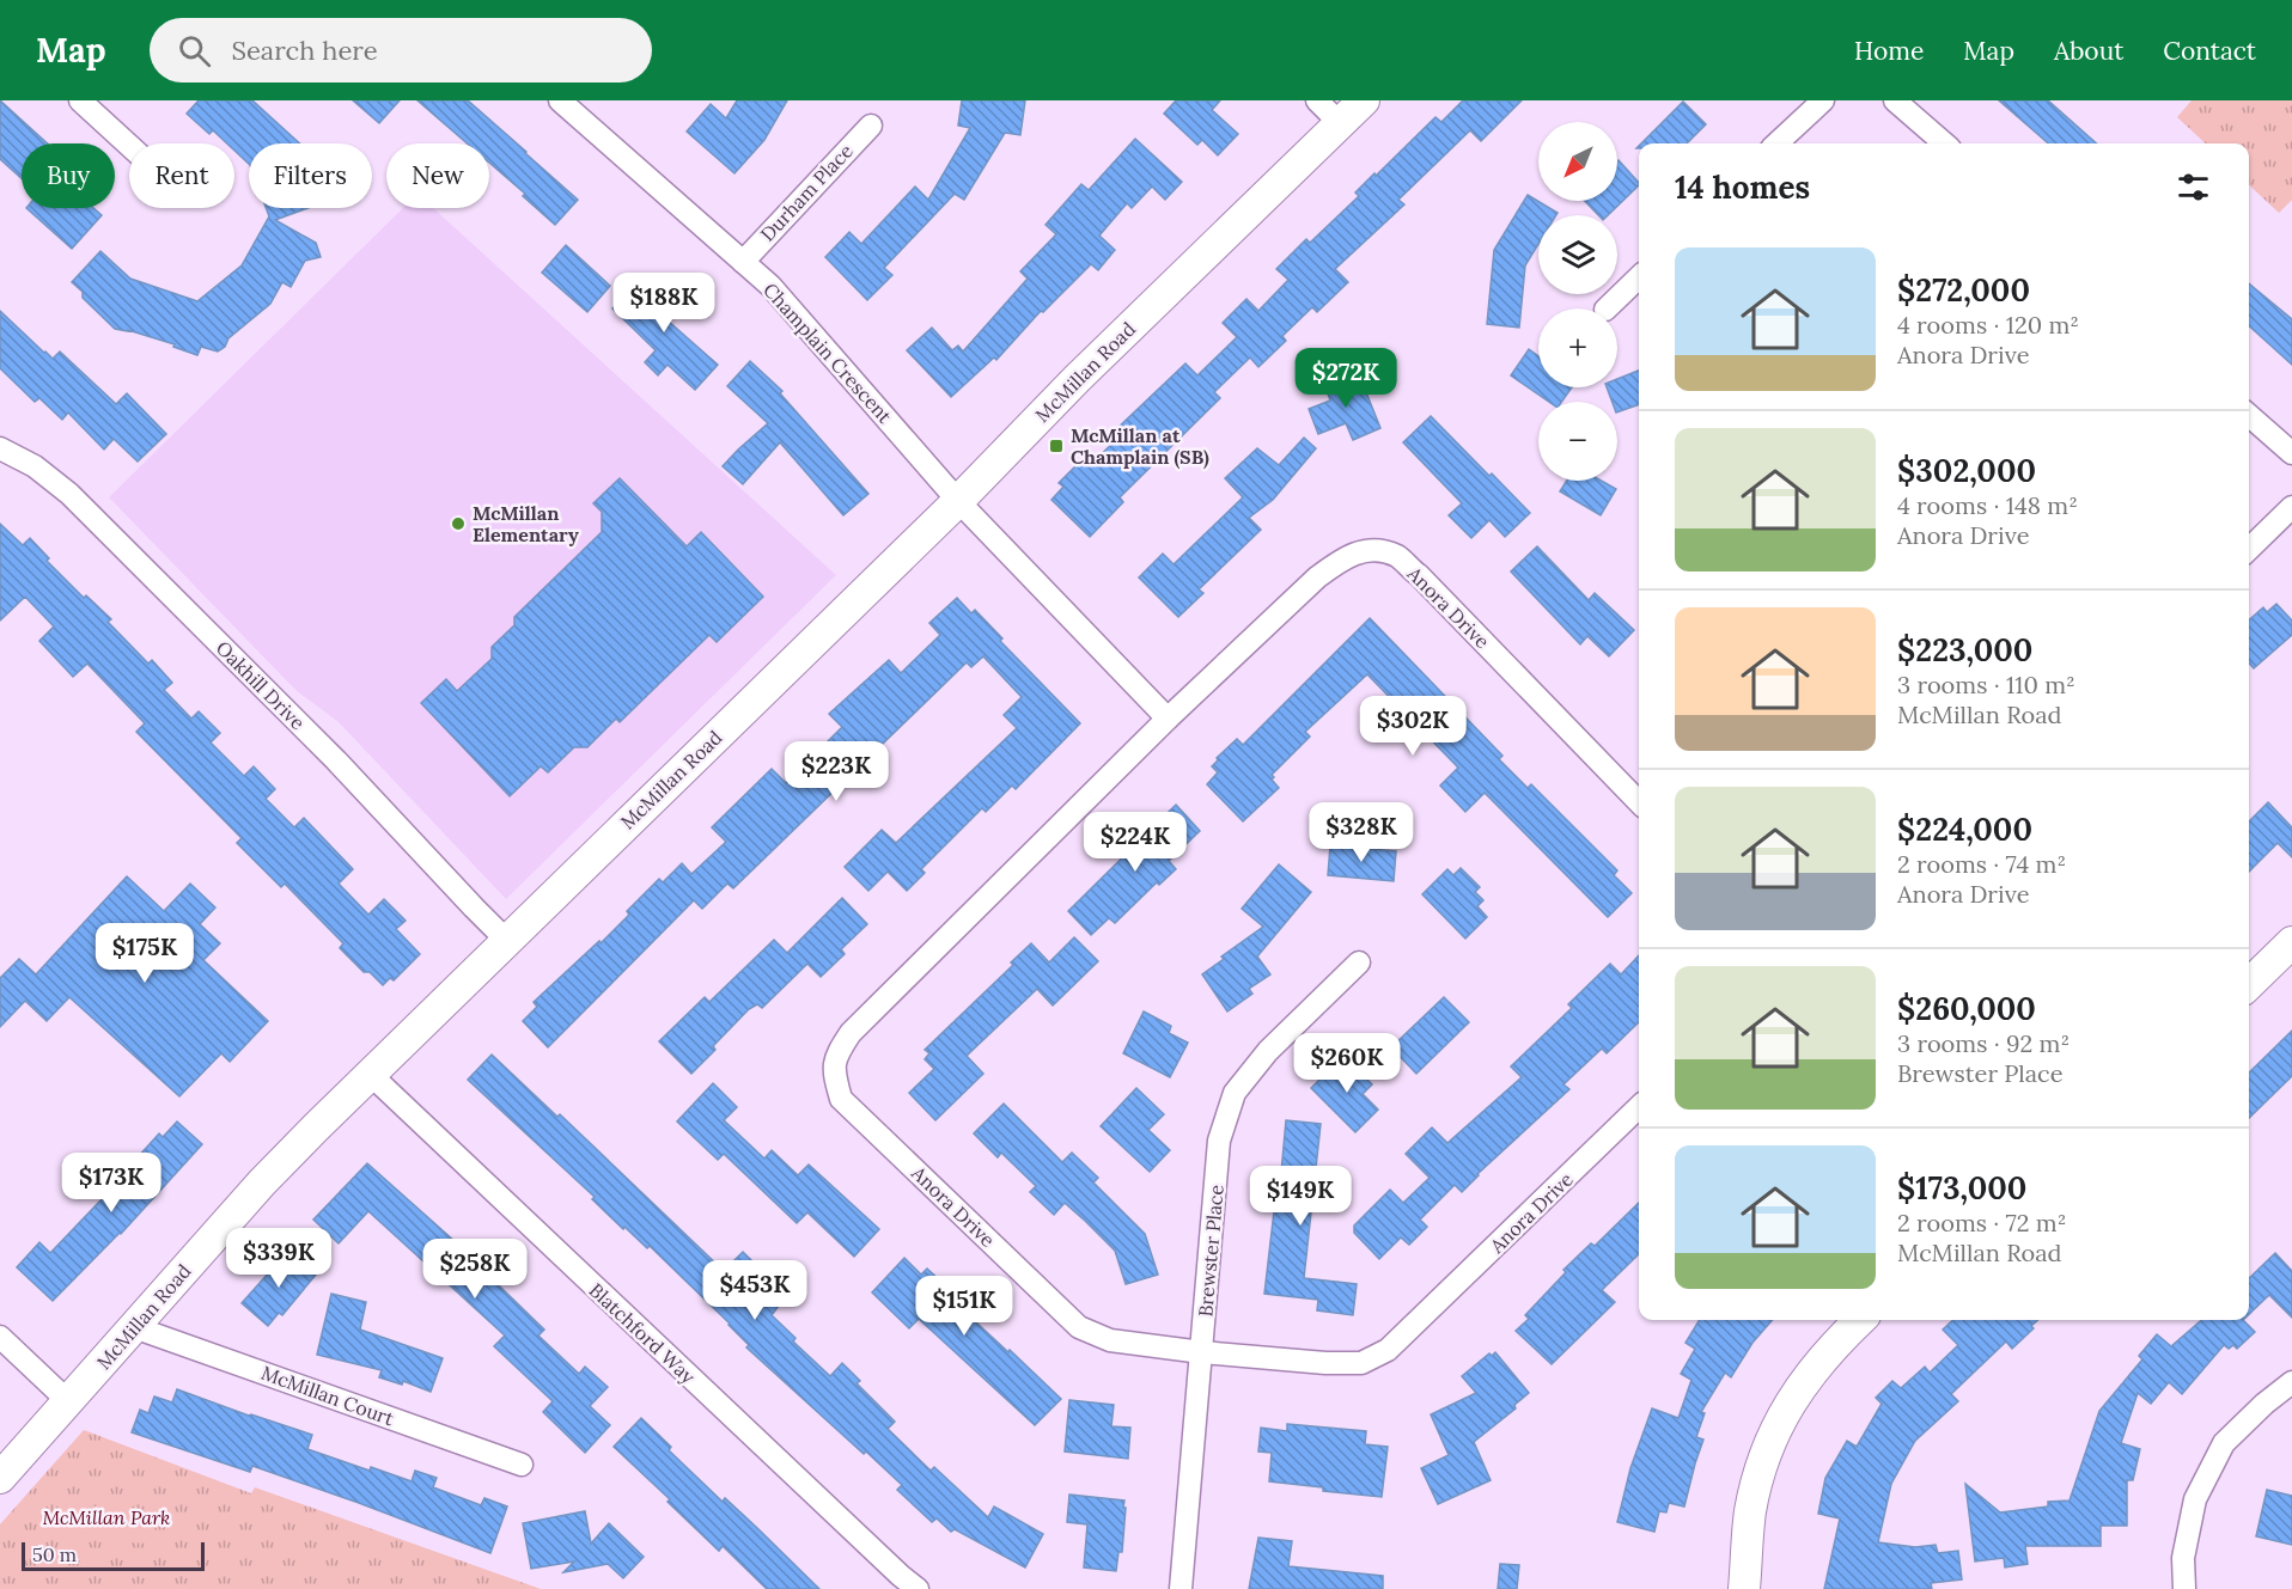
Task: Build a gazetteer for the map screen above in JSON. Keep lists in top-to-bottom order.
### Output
{
  "streets": {
    "street": [
      "Durham Place",
      "Champlain Crescent",
      "McMillan Road",
      "Anora Drive",
      "Oakhill Drive",
      "Brewster Place",
      "Blatchford Way",
      "McMillan Court"
    ]
  },
  "crossings": [
    ["Durham Place", "Champlain Crescent"],
    ["Champlain Crescent", "McMillan Road"],
    ["McMillan Road", "Oakhill Drive"],
    ["McMillan Road", "Blatchford Way"],
    ["McMillan Road", "McMillan Court"],
    ["Anora Drive", "Brewster Place"]
  ],
  "parks": ["McMillan Park"],
  "places": {
    "transit": ["McMillan at Champlain (SB)"],
    "other": ["McMillan Elementary"]
  },
  "scale_bar": "50 m",
  "north": "bottom left",
  "page": {
    "header": "Map",
    "search": "Search here",
    "nav": [
      "Home",
      "Map",
      "About",
      "Contact"
    ],
    "map_buttons": ["+", "−"],
    "chip": [
      "Buy",
      "Rent",
      "Filters",
      "New"
    ],
    "heading": "14 homes",
    "list": [
      {
        "name": "$272,000",
        "note": "4 rooms · 120 m² · Anora Drive"
      },
      {
        "name": "$302,000",
        "note": "4 rooms · 148 m² · Anora Drive"
      },
      {
        "name": "$223,000",
        "note": "3 rooms · 110 m² · McMillan Road"
      },
      {
        "name": "$224,000",
        "note": "2 rooms · 74 m² · Anora Drive"
      },
      {
        "name": "$260,000",
        "note": "3 rooms · 92 m² · Brewster Place"
      },
      {
        "name": "$173,000",
        "note": "2 rooms · 72 m² · McMillan Road"
      }
    ],
    "price": [
      "$188K",
      "$272K",
      "$302K",
      "$223K",
      "$328K",
      "$224K",
      "$175K",
      "$260K",
      "$173K",
      "$149K",
      "$339K",
      "$258K",
      "$453K",
      "$151K"
    ],
    "scale": "50 m"
  }
}
